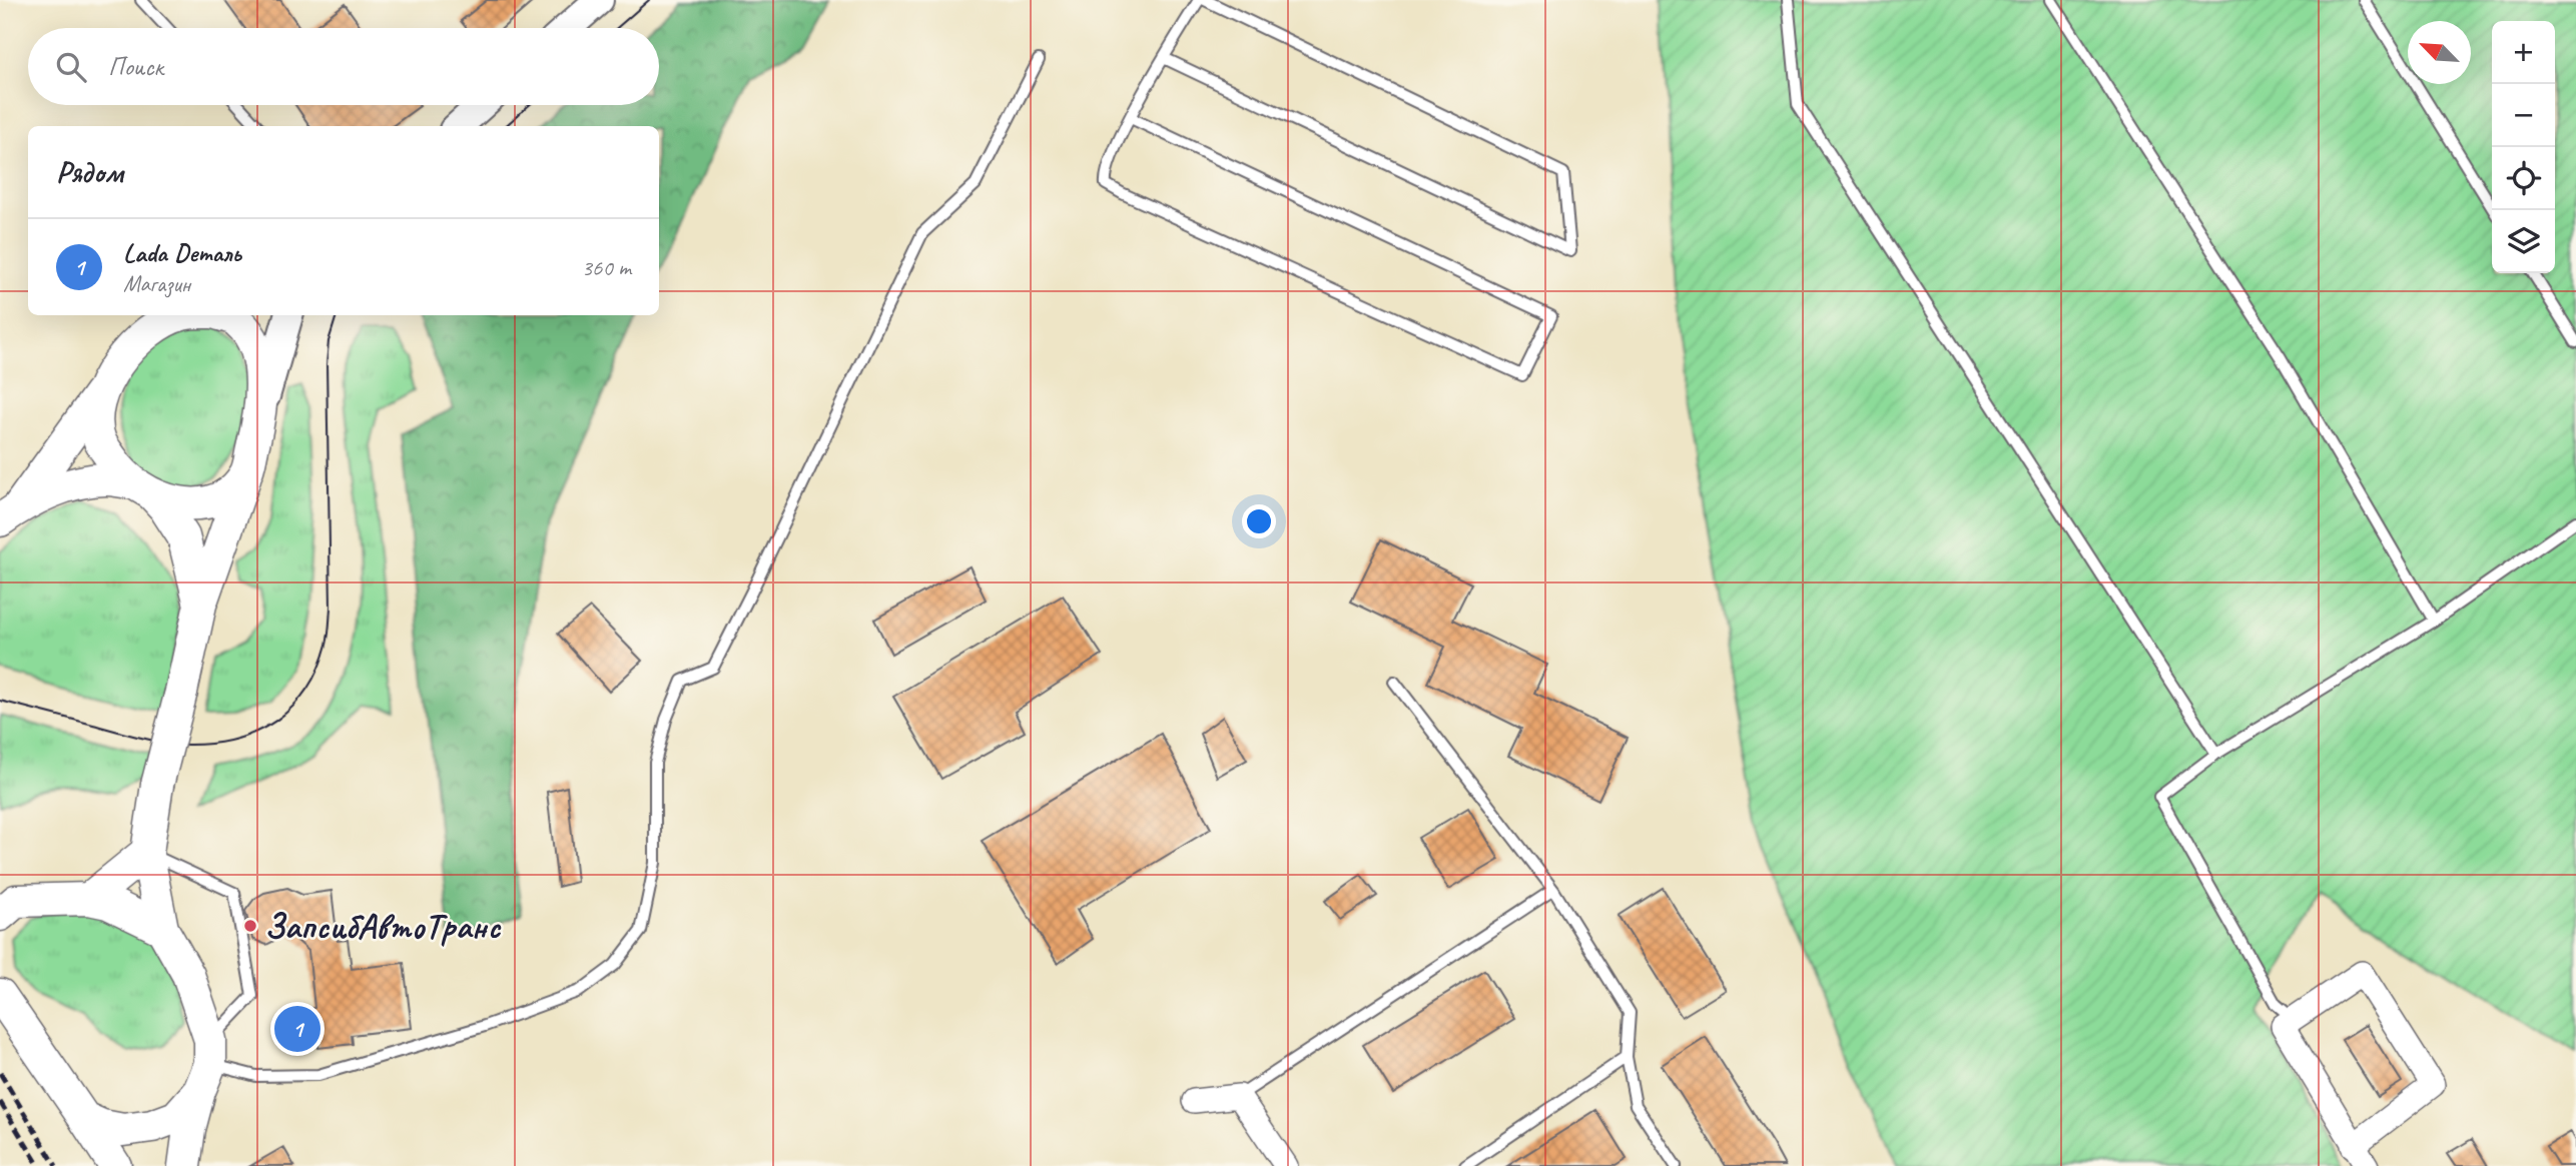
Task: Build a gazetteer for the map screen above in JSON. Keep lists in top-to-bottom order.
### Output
{
  "places": ["ЗапсибАвтоТранс"],
  "north": "top left",
  "page": {
    "map_buttons": ["+", "−"],
    "search": "Поиск",
    "heading": "Рядом",
    "list": [
      {
        "mark": "1",
        "name": "Lada Dеталь",
        "note": "Магазин",
        "value": "360 m"
      }
    ],
    "pins": "1"
  }
}
